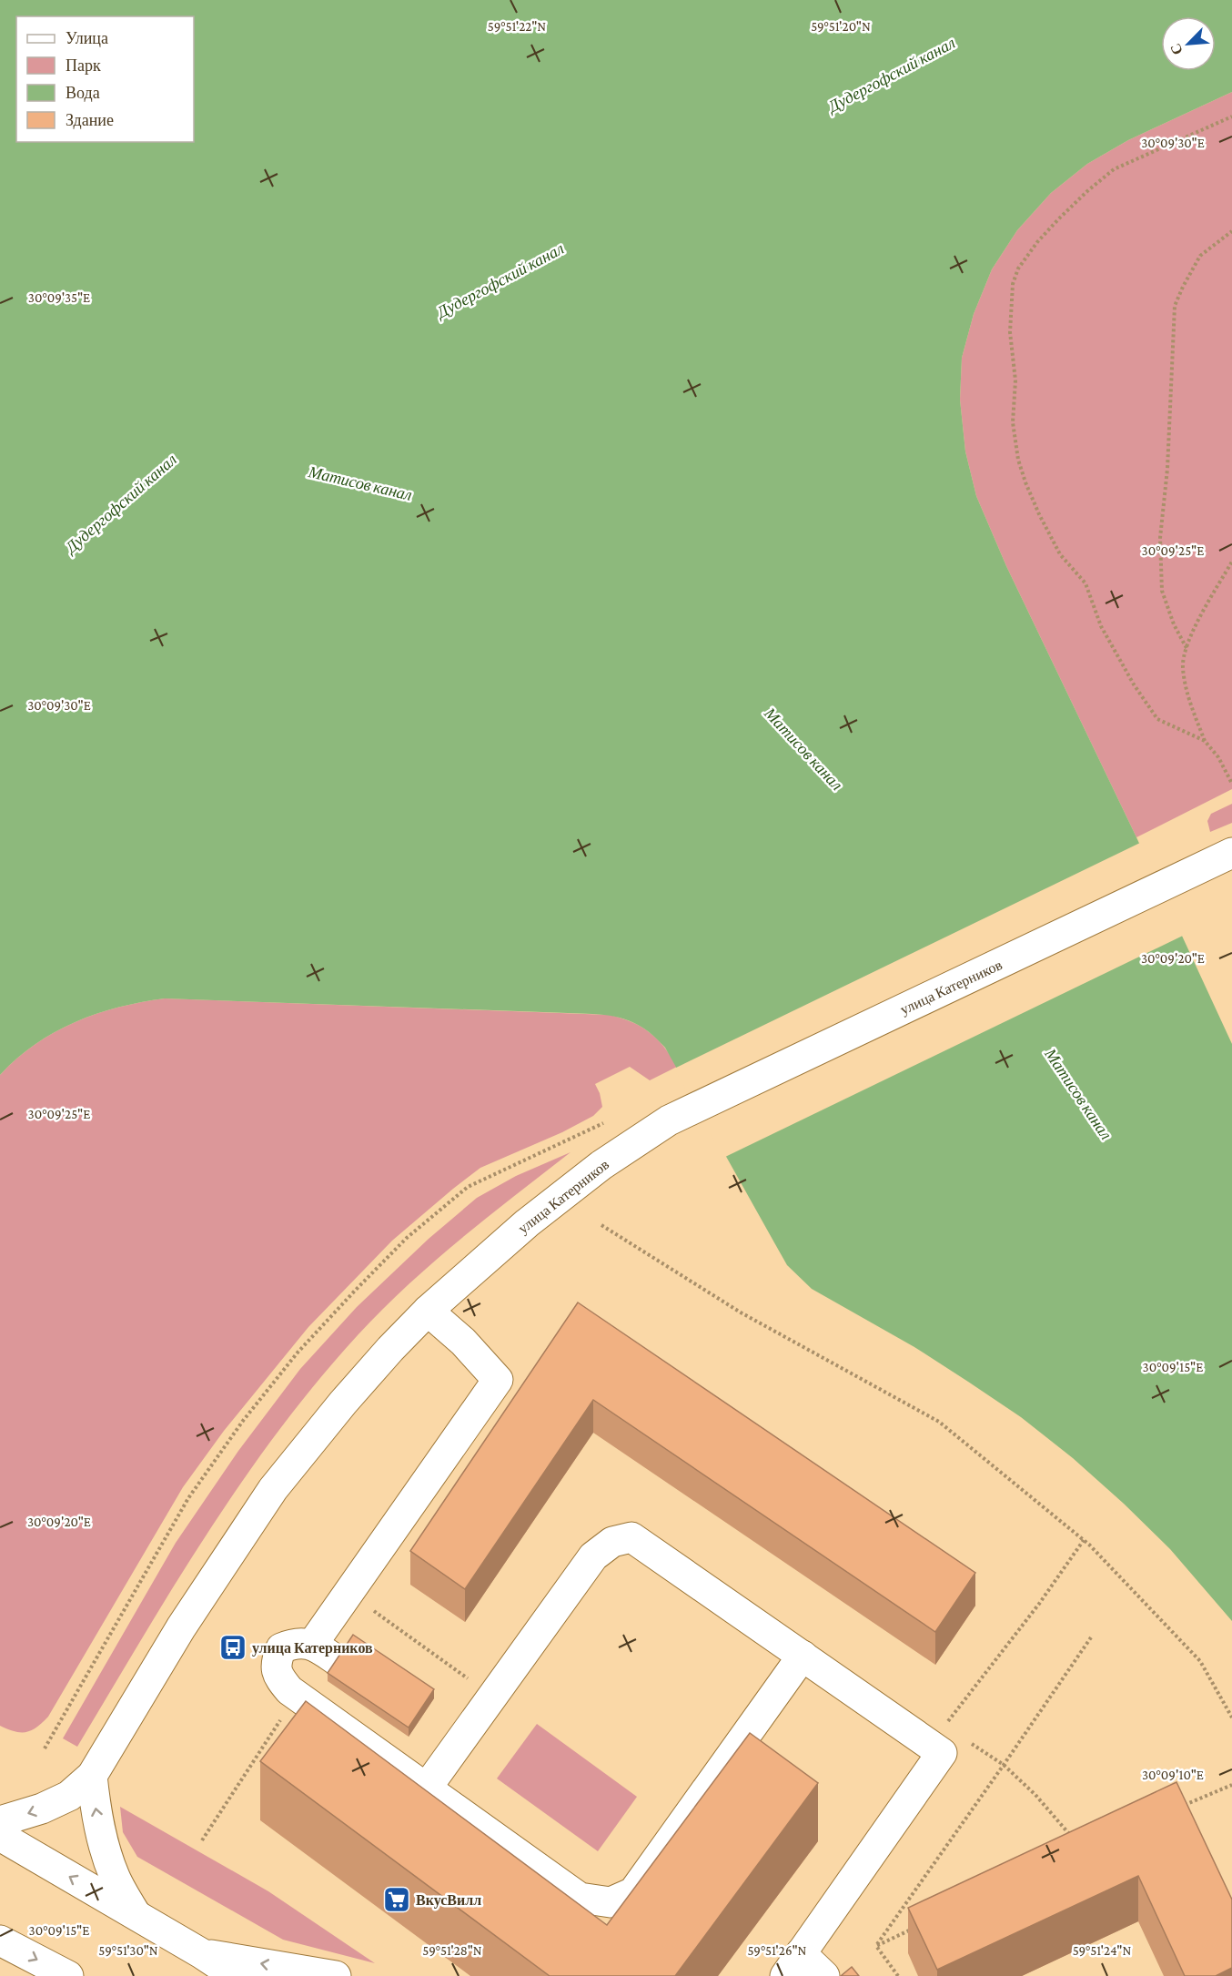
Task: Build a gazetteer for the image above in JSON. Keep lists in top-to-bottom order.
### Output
{
  "streets": {
    "street": ["улица Катерников"]
  },
  "water": ["Дудергофский канал", "Матисов канал"],
  "places": {
    "bus stop": ["улица Катерников"],
    "supermarket": ["ВкусВилл"]
  },
  "legend": [
    "Улица",
    "Парк",
    "Вода",
    "Здание"
  ],
  "north": "bottom left",
  "coordinates": [
    "59°51'22\"N",
    "59°51'20\"N",
    "30°09'30\"E",
    "30°09'35\"E",
    "30°09'25\"E",
    "30°09'20\"E",
    "30°09'15\"E",
    "30°09'10\"E",
    "59°51'30\"N",
    "59°51'28\"N",
    "59°51'26\"N",
    "59°51'24\"N"
  ]
}
